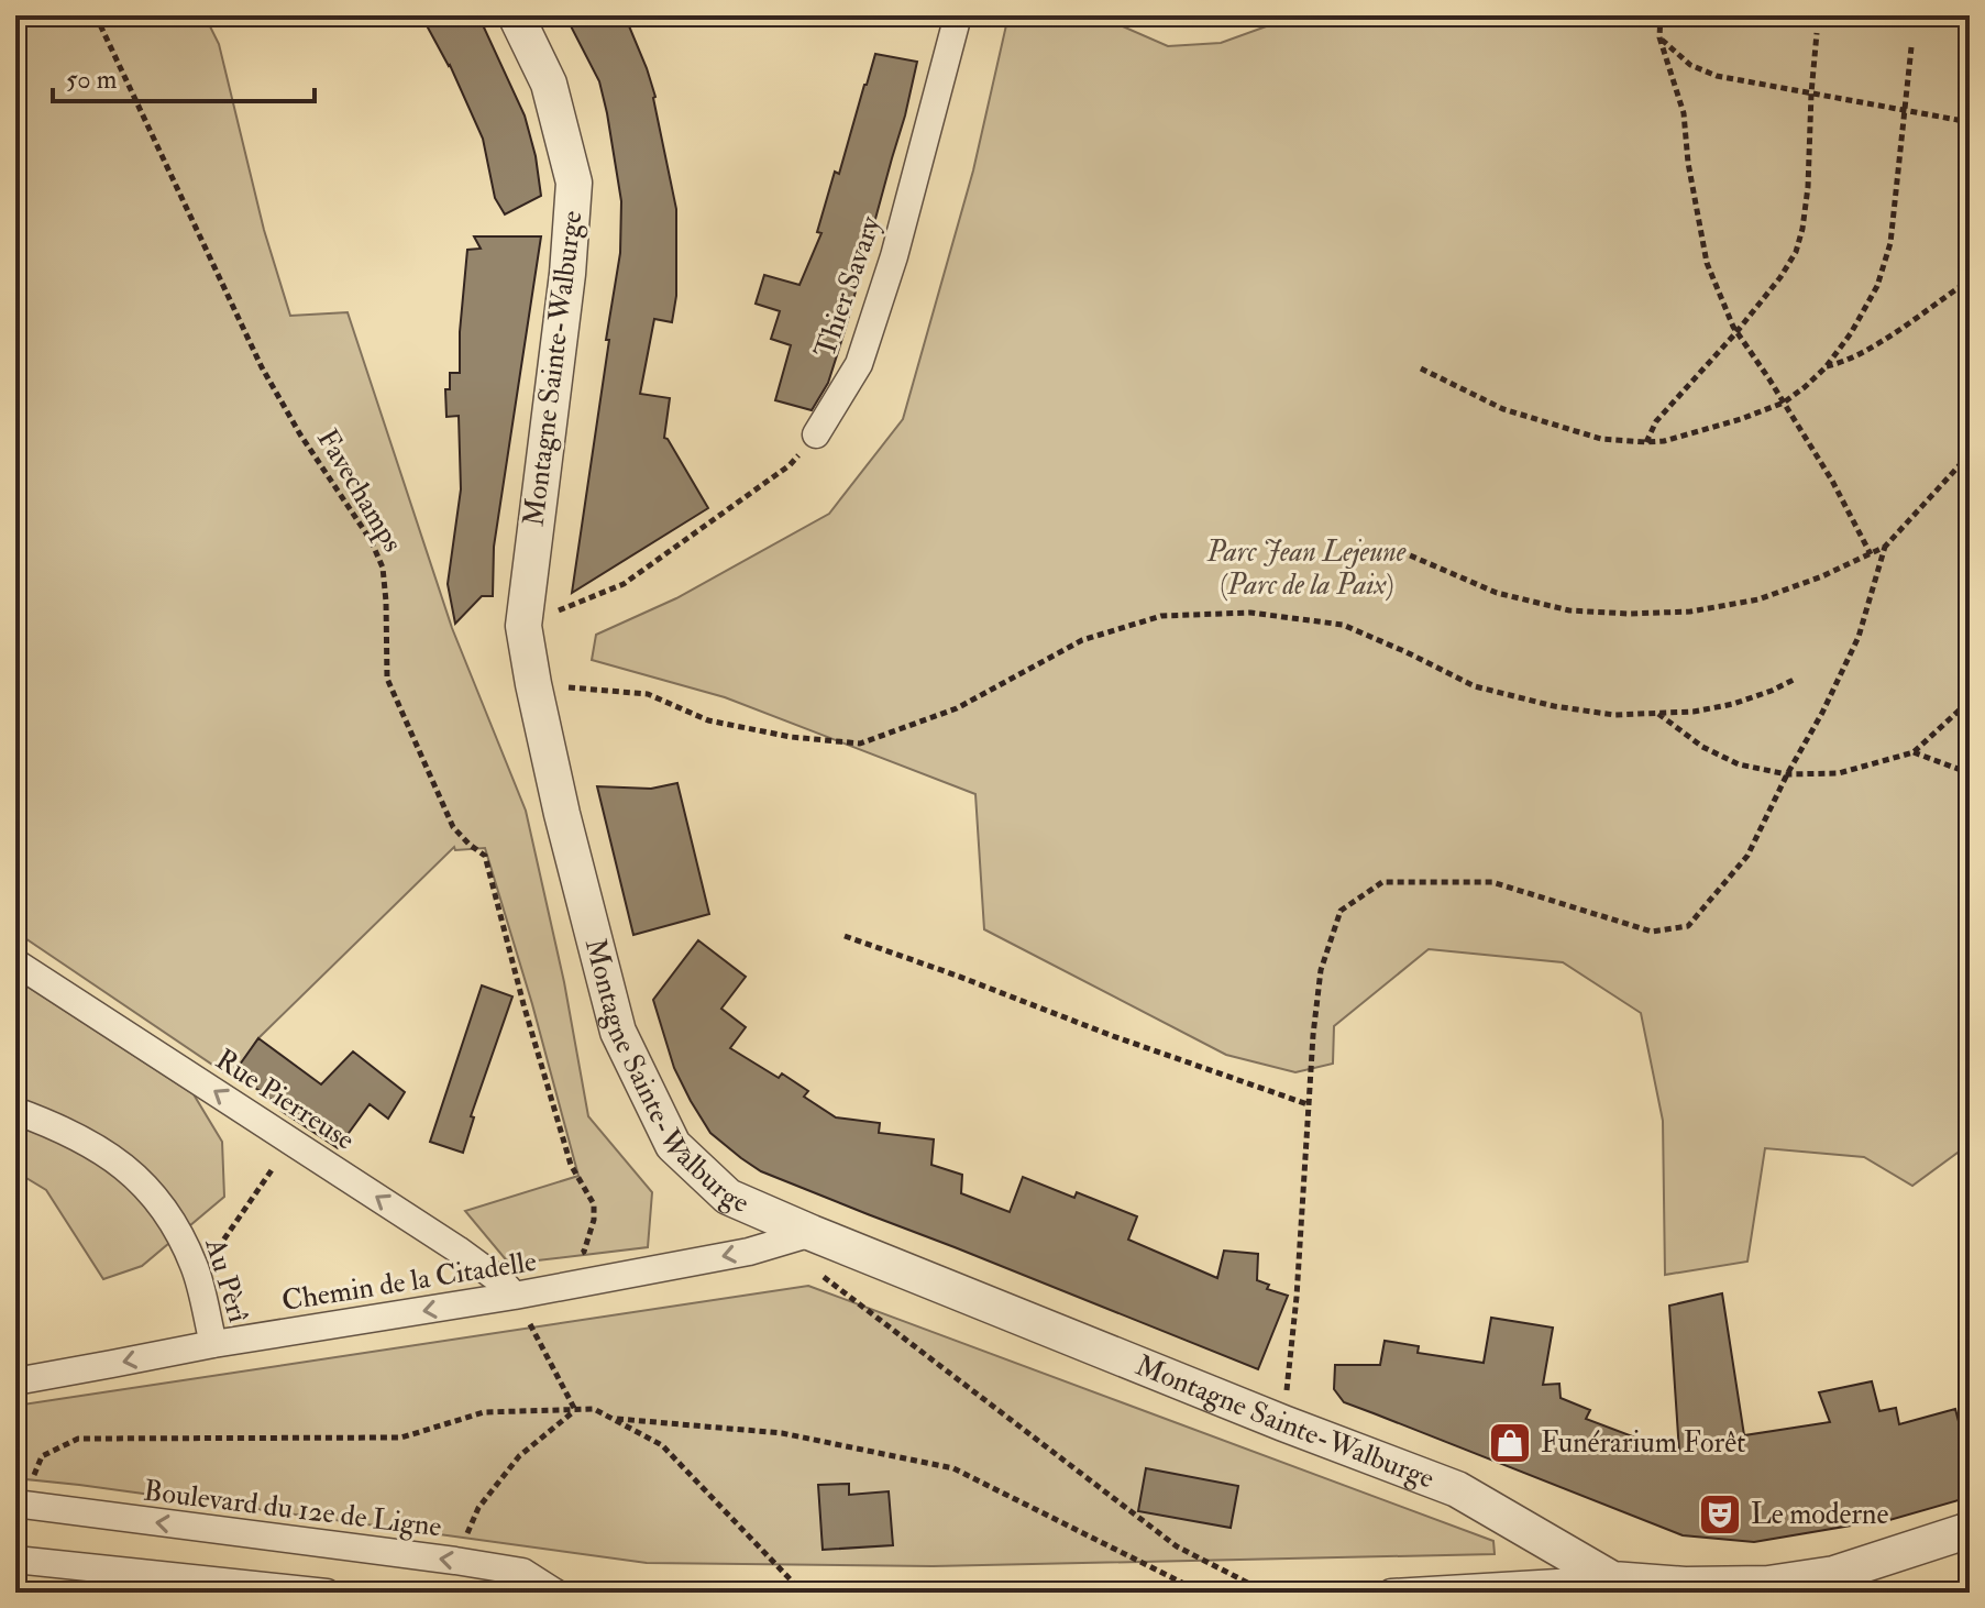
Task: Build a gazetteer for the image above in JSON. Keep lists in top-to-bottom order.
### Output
{
  "streets": {
    "street": [
      "Thier Savary",
      "Montagne Sainte-Walburge",
      "Rue Pierreuse",
      "Au Pèrî",
      "Chemin de la Citadelle",
      "Boulevard du 12e de Ligne"
    ],
    "path": ["Favechamps"]
  },
  "crossings": [
    ["Montagne Sainte-Walburge", "Chemin de la Citadelle"],
    ["Rue Pierreuse", "Chemin de la Citadelle"],
    ["Au Pèrî", "Chemin de la Citadelle"]
  ],
  "one_way": ["Rue Pierreuse", "Chemin de la Citadelle"],
  "parks": ["Parc Jean Lejeune (Parc de la Paix)"],
  "places": {
    "shop": ["Funérarium Forêt"],
    "theatre": ["Le moderne"]
  },
  "scale_bar": "50 m"
}
